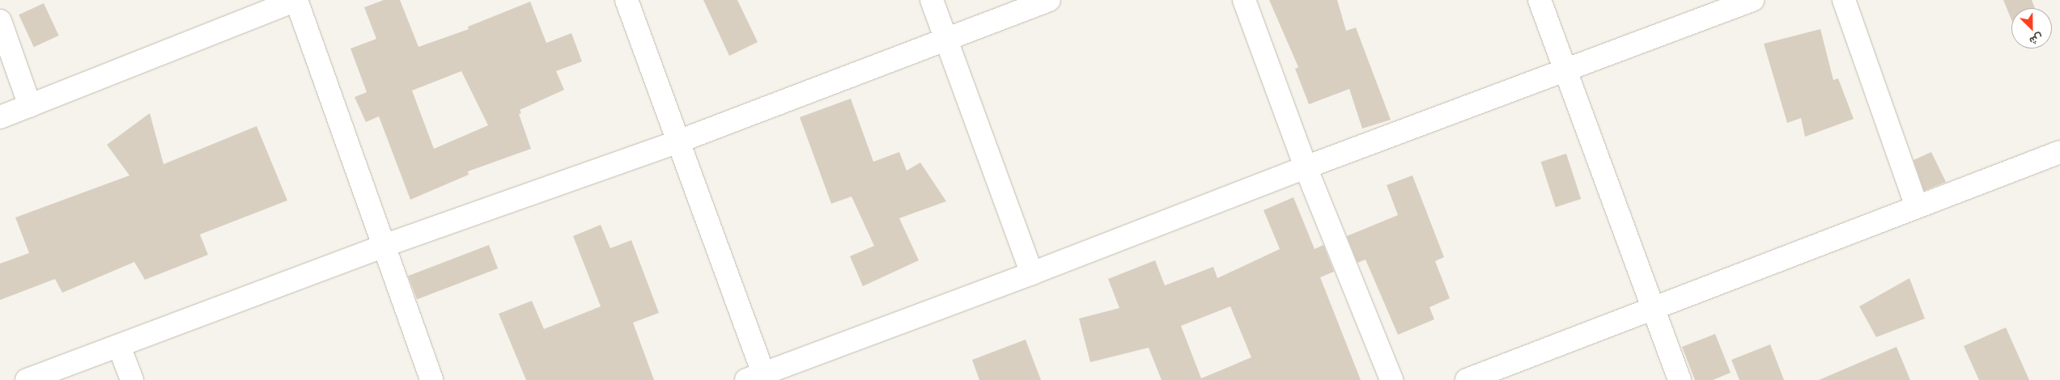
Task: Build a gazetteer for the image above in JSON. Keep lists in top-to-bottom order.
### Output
{
  "north": "bottom right"
}
